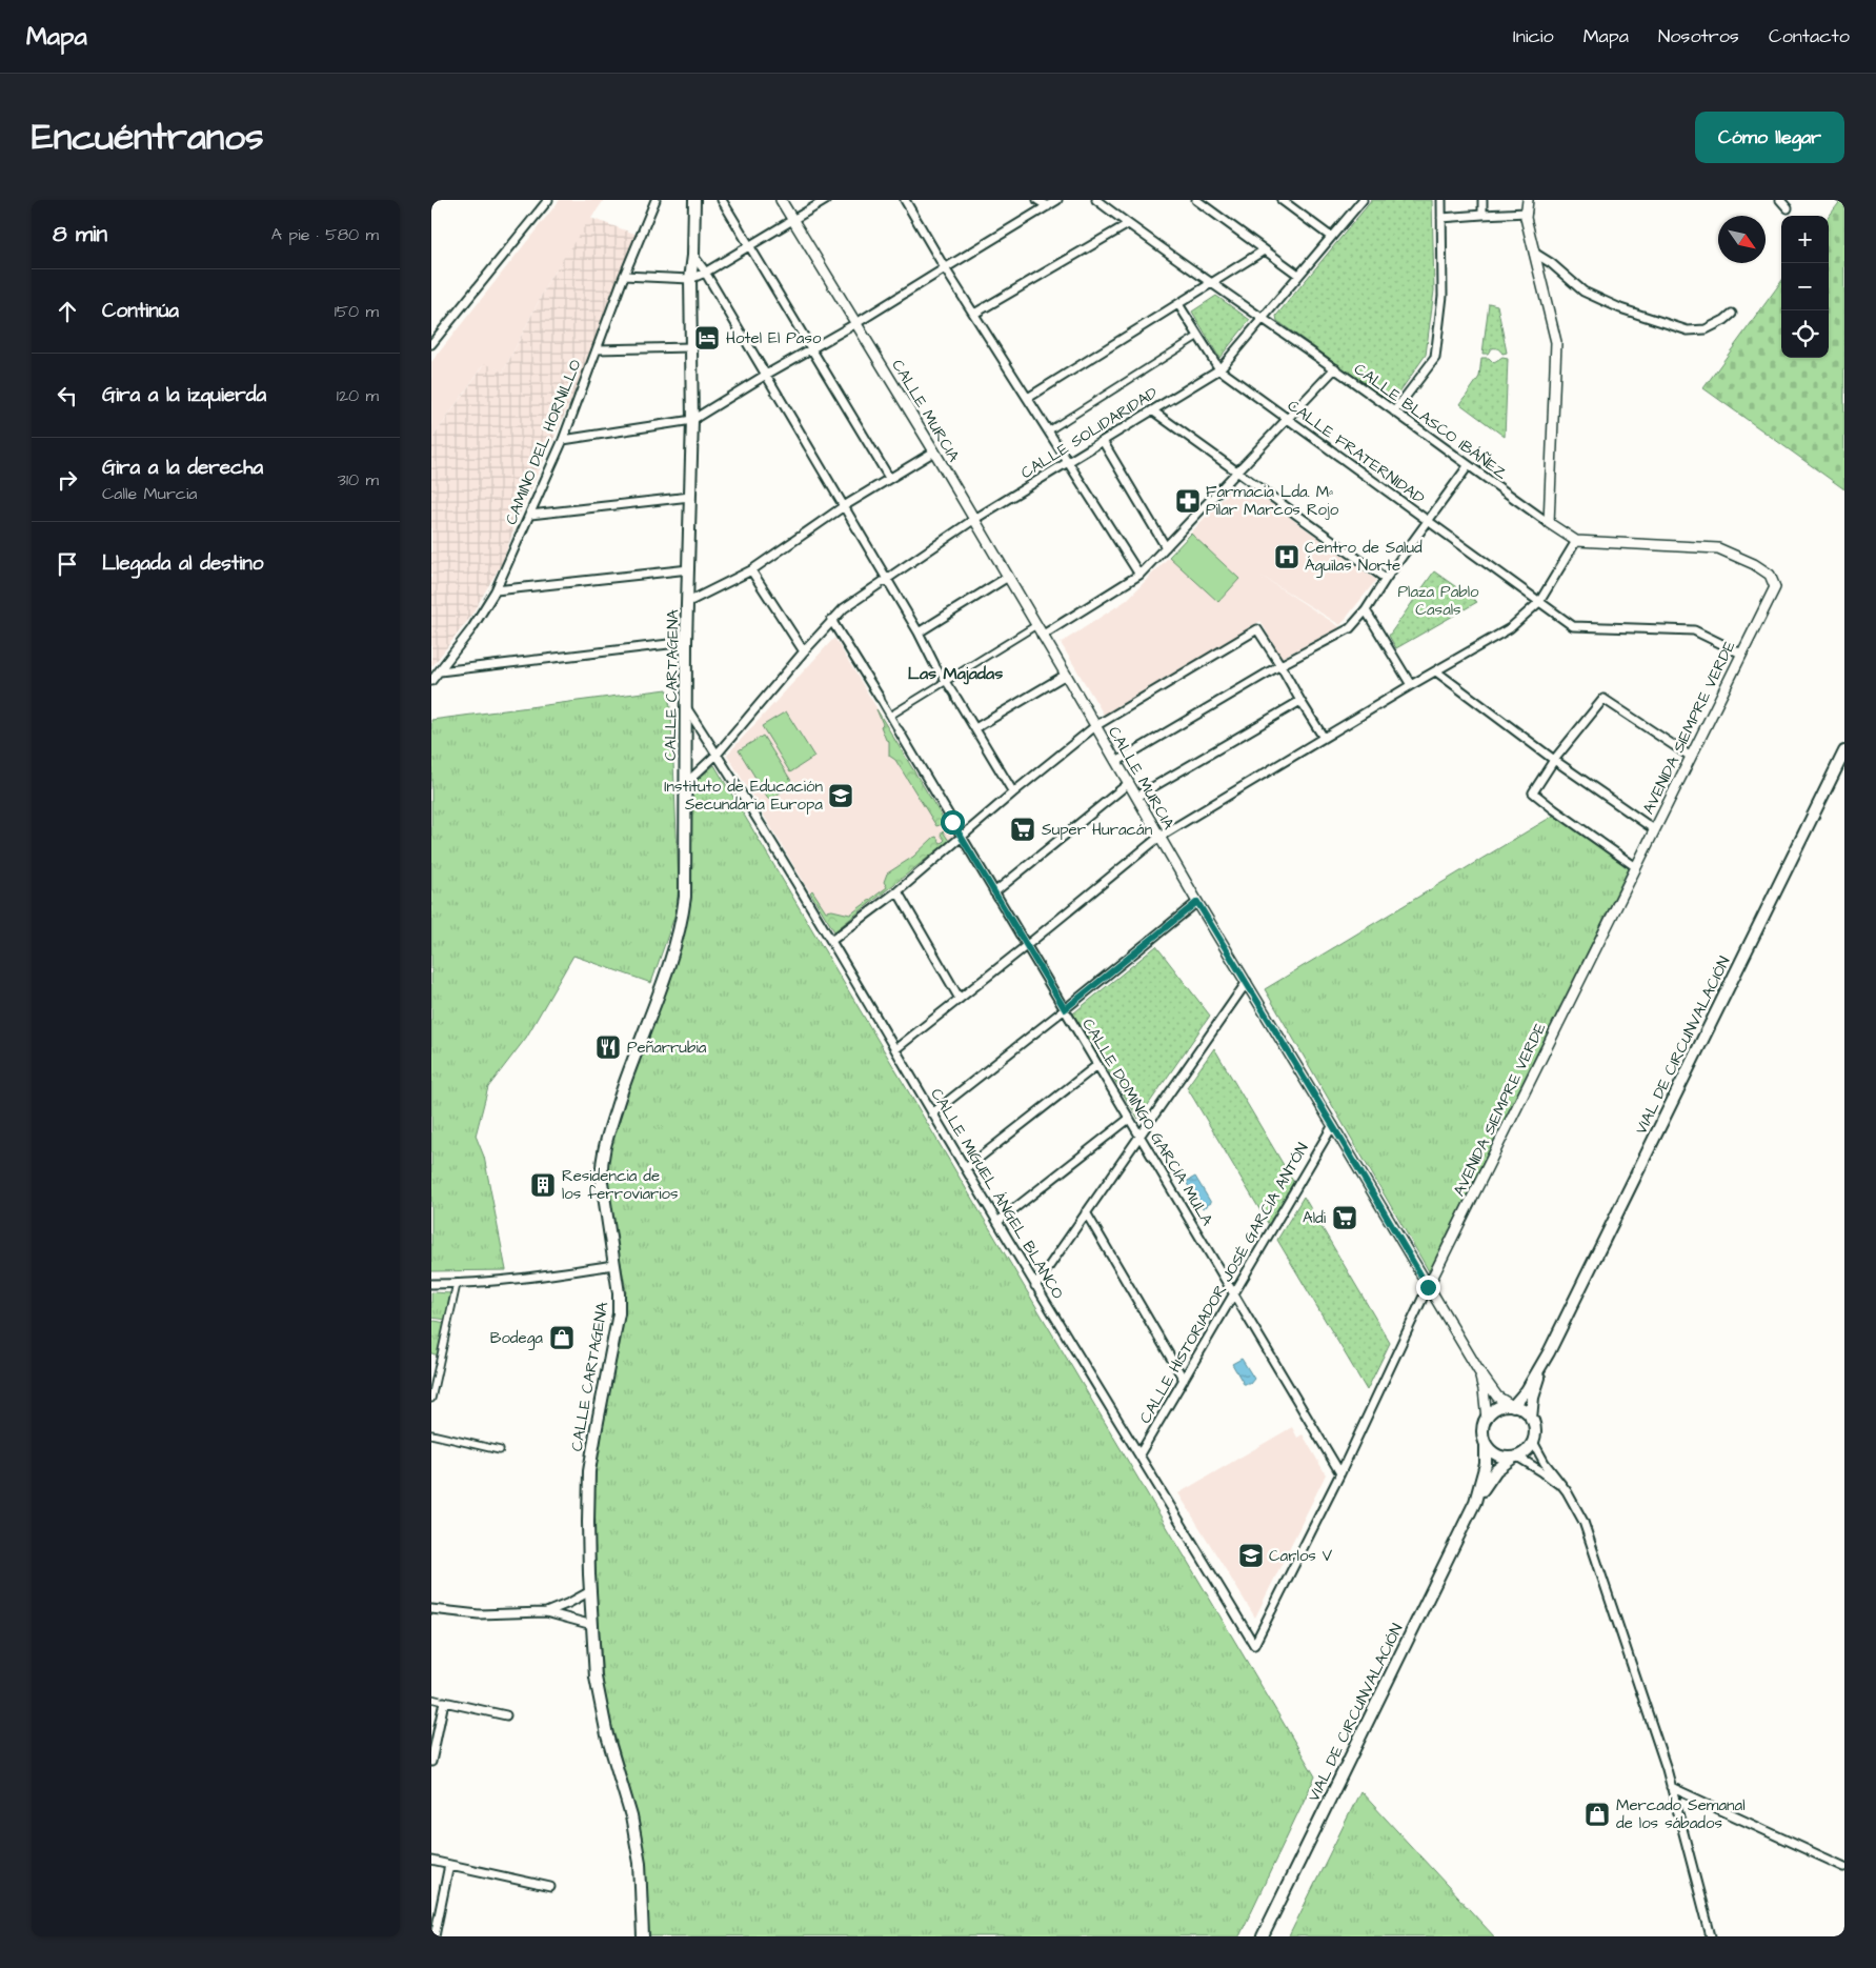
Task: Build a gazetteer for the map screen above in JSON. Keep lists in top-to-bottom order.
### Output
{
  "streets": {
    "main road": ["CALLE CARTAGENA", "VIAL DE CIRCUNVALACIÓN"],
    "street": [
      "CALLE MURCIA",
      "CALLE BLASCO IBÁÑEZ",
      "CALLE SOLIDARIDAD",
      "CAMINO DEL HORNILLO",
      "CALLE FRATERNIDAD",
      "AVENIDA SIEMPRE VERDE",
      "CALLE DOMINGO GARCÍA MULA",
      "CALLE MIGUEL ÁNGEL BLANCO",
      "CALLE HISTORIADOR JOSÉ GARCÍA ANTÓN"
    ]
  },
  "crossings": [
    ["CALLE MURCIA", "CALLE SOLIDARIDAD"],
    ["CALLE MURCIA", "AVENIDA SIEMPRE VERDE"],
    ["CALLE MURCIA", "VIAL DE CIRCUNVALACIÓN"],
    ["CALLE MURCIA", "CALLE HISTORIADOR JOSÉ GARCÍA ANTÓN"],
    ["CALLE BLASCO IBÁÑEZ", "CALLE SOLIDARIDAD"],
    ["CALLE BLASCO IBÁÑEZ", "AVENIDA SIEMPRE VERDE"],
    ["CALLE SOLIDARIDAD", "CALLE FRATERNIDAD"],
    ["CALLE SOLIDARIDAD", "CALLE CARTAGENA"],
    ["CALLE SOLIDARIDAD", "CALLE MIGUEL ÁNGEL BLANCO"],
    ["CALLE FRATERNIDAD", "AVENIDA SIEMPRE VERDE"],
    ["CALLE CARTAGENA", "CALLE MIGUEL ÁNGEL BLANCO"],
    ["AVENIDA SIEMPRE VERDE", "CALLE DOMINGO GARCÍA MULA"],
    ["AVENIDA SIEMPRE VERDE", "CALLE MIGUEL ÁNGEL BLANCO"],
    ["CALLE DOMINGO GARCÍA MULA", "CALLE HISTORIADOR JOSÉ GARCÍA ANTÓN"],
    ["CALLE MIGUEL ÁNGEL BLANCO", "CALLE HISTORIADOR JOSÉ GARCÍA ANTÓN"]
  ],
  "districts": ["Las Majadas"],
  "parks": ["Plaza Pablo Casals"],
  "places": {
    "hotel": ["Hotel El Paso"],
    "pharmacy": ["Farmacia Lda. Mª Pilar Marcos Rojo"],
    "hospital": ["Centro de Salud Águilas Norte"],
    "school or university": ["Instituto de Educación Secundaria Europa", "Carlos V"],
    "supermarket": ["Super Huracán", "Aldi"],
    "restaurant": ["Peñarrubia"],
    "building": ["Residencia de los ferroviarios"],
    "shop": ["Bodega", "Mercado Semanal de los sábados"]
  },
  "north": "bottom right",
  "page": {
    "header": "Mapa",
    "nav": [
      "Inicio",
      "Mapa",
      "Nosotros",
      "Contacto"
    ],
    "title": "Encuéntranos",
    "buttons": "Cómo llegar",
    "heading": ["8 min", "A pie · 580 m"],
    "map_buttons": ["+", "−"],
    "list": [
      ["Continúa", "150 m"],
      ["Gira a la izquierda", "120 m"],
      ["Gira a la derecha", "Calle Murcia", "310 m"],
      "Llegada al destino"
    ]
  }
}
